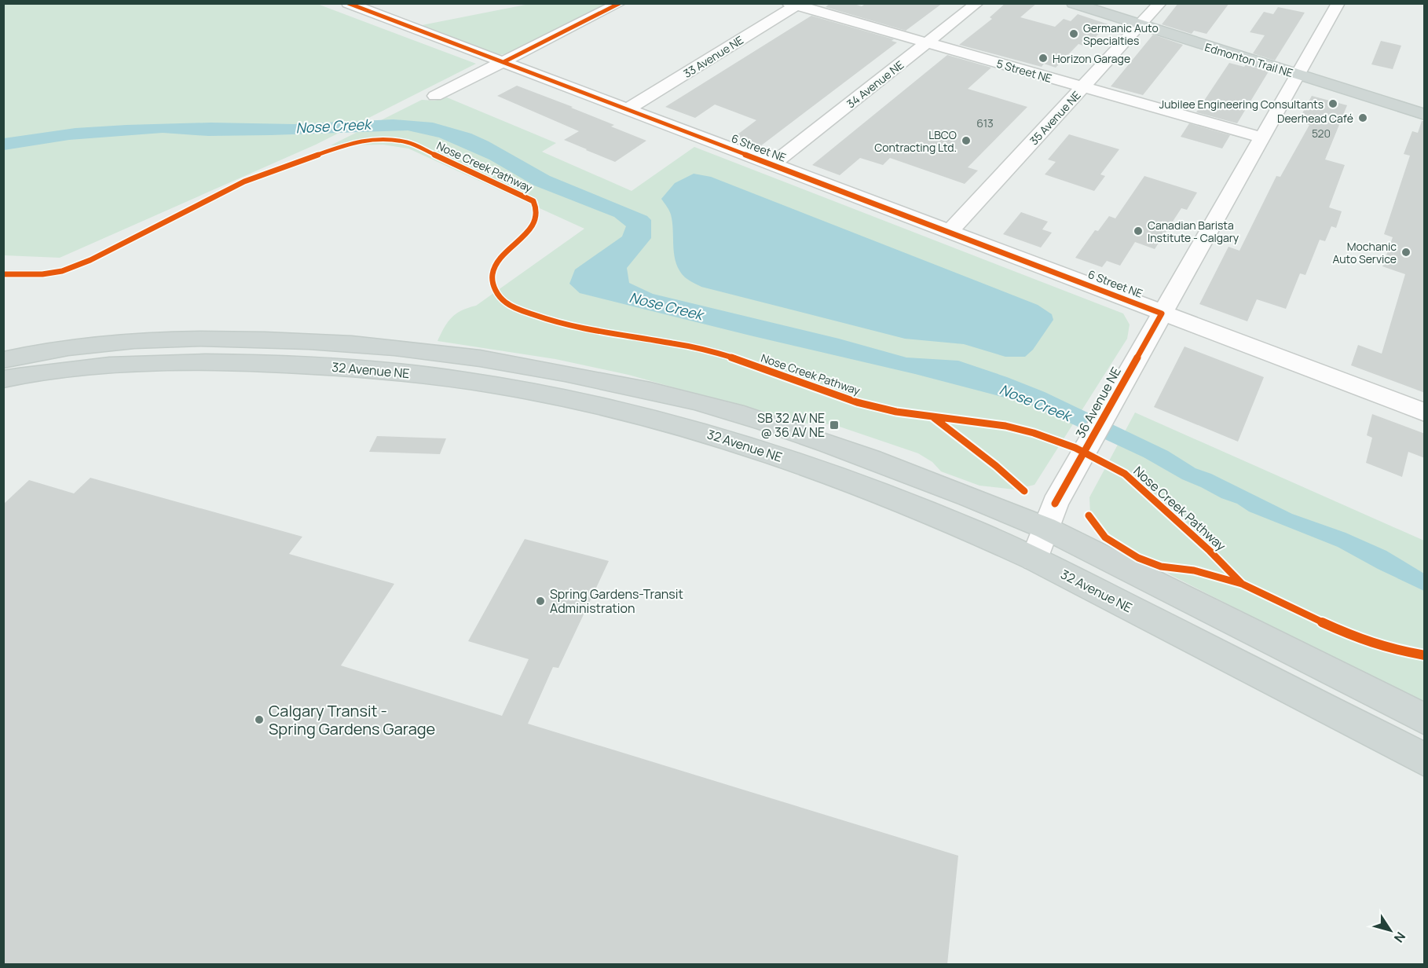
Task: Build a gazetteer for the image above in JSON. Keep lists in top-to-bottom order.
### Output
{
  "streets": {
    "main road": ["Edmonton Trail NE", "32 Avenue NE"],
    "street": [
      "33 Avenue NE",
      "5 Street NE",
      "34 Avenue NE",
      "35 Avenue NE",
      "6 Street NE",
      "36 Avenue NE"
    ],
    "cycle path": ["Nose Creek Pathway"]
  },
  "crossings": [
    ["33 Avenue NE", "5 Street NE"],
    ["33 Avenue NE", "6 Street NE"],
    ["Edmonton Trail NE", "35 Avenue NE"],
    ["Edmonton Trail NE", "36 Avenue NE"],
    ["5 Street NE", "34 Avenue NE"],
    ["5 Street NE", "35 Avenue NE"],
    ["5 Street NE", "36 Avenue NE"],
    ["34 Avenue NE", "6 Street NE"],
    ["35 Avenue NE", "6 Street NE"],
    ["6 Street NE", "36 Avenue NE"],
    ["32 Avenue NE", "36 Avenue NE"]
  ],
  "water": ["Nose Creek"],
  "places": {
    "other": [
      "Germanic Auto Specialties",
      "Horizon Garage",
      "Jubilee Engineering Consultants",
      "Deerhead Café",
      "LBCO Contracting Ltd.",
      "Canadian Barista Institute - Calgary",
      "Mochanic Auto Service",
      "Spring Gardens-Transit Administration",
      "Calgary Transit - Spring Gardens Garage"
    ],
    "transit": ["SB 32 AV NE @ 36 AV NE"]
  },
  "house_numbers": ["613", "520"],
  "north": "bottom right"
}
